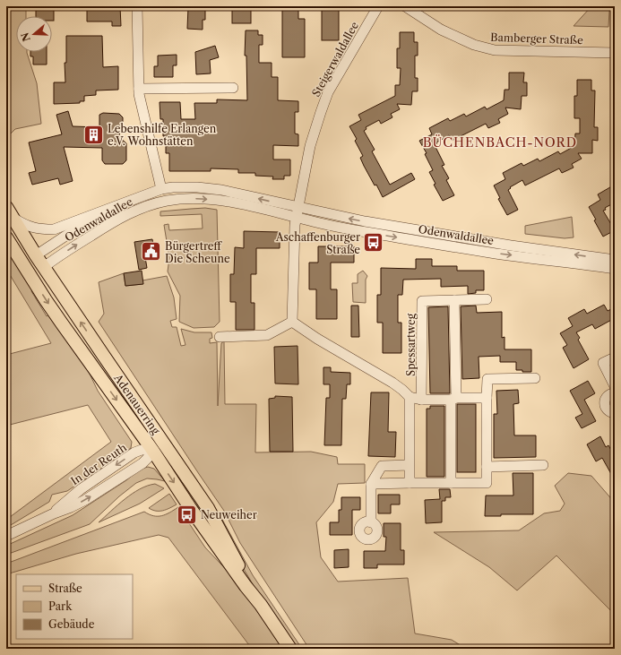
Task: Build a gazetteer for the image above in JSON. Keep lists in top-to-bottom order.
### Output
{
  "streets": {
    "main road": ["Adenauerring"],
    "street": [
      "Bamberger Straße",
      "Steigerwaldallee",
      "Odenwaldallee",
      "Spessartweg",
      "In der Reuth"
    ]
  },
  "crossings": [
    ["Steigerwaldallee", "Odenwaldallee"],
    ["Odenwaldallee", "Adenauerring"],
    ["Adenauerring", "In der Reuth"]
  ],
  "districts": ["BÜCHENBACH-NORD"],
  "places": {
    "building": ["Lebenshilfe Erlangen e.V. Wohnstätten"],
    "bus stop": ["Aschaffenburger Straße", "Neuweiher"],
    "public building": ["Bürgertreff Die Scheune"]
  },
  "legend": ["Straße", "Park", "Gebäude"],
  "north": "left"
}
